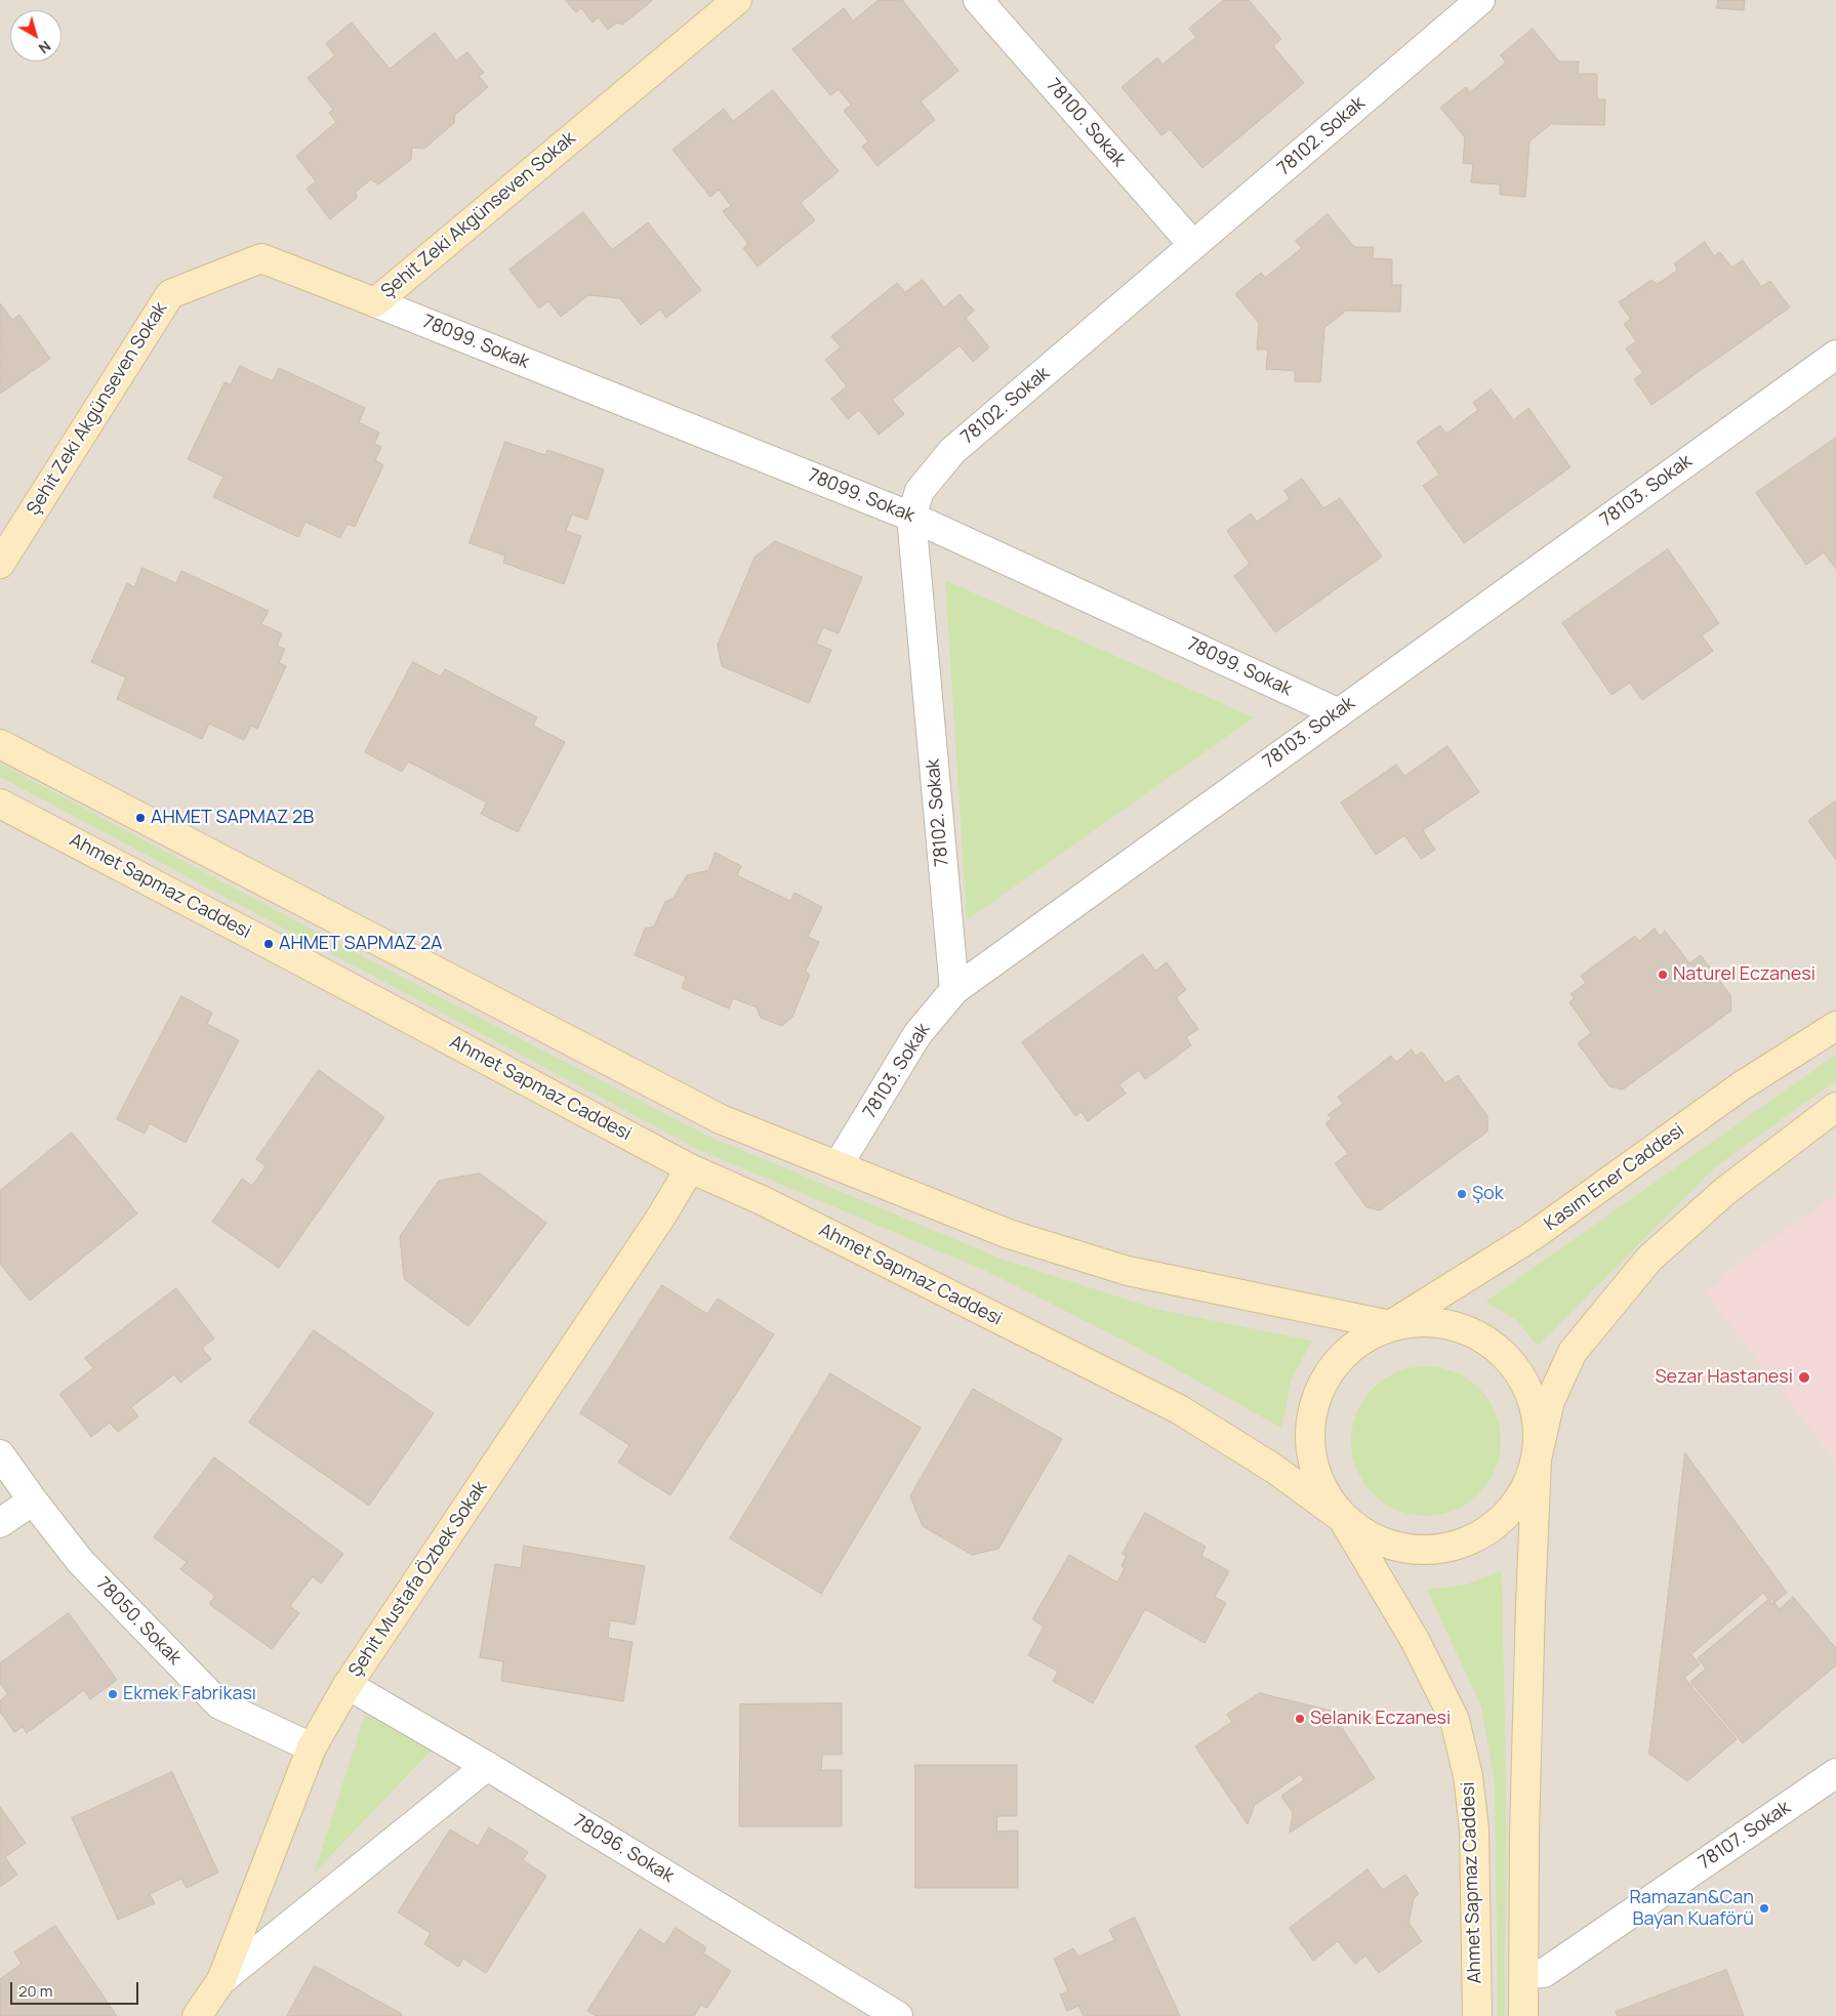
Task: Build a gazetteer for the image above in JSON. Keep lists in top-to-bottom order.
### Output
{
  "streets": {
    "main road": [
      "Şehit Zeki Akgünseven Sokak",
      "Ahmet Sapmaz Caddesi",
      "Kasım Ener Caddesi",
      "Şehit Mustafa Özbek Sokak"
    ],
    "street": [
      "78100. Sokak",
      "78102. Sokak",
      "78099. Sokak",
      "78103. Sokak",
      "78050. Sokak",
      "78107. Sokak",
      "78096. Sokak"
    ]
  },
  "crossings": [
    ["78100. Sokak", "78102. Sokak"],
    ["78102. Sokak", "78099. Sokak"],
    ["78102. Sokak", "78103. Sokak"],
    ["Şehit Zeki Akgünseven Sokak", "78099. Sokak"],
    ["78099. Sokak", "78103. Sokak"],
    ["Ahmet Sapmaz Caddesi", "Kasım Ener Caddesi"],
    ["Ahmet Sapmaz Caddesi", "Şehit Mustafa Özbek Sokak"],
    ["Şehit Mustafa Özbek Sokak", "78050. Sokak"],
    ["Şehit Mustafa Özbek Sokak", "78096. Sokak"]
  ],
  "places": [
    "AHMET SAPMAZ 2B",
    "AHMET SAPMAZ 2A",
    "Naturel Eczanesi",
    "Şok",
    "Sezar Hastanesi",
    "Ekmek Fabrikası",
    "Selanik Eczanesi",
    "Ramazan&Can Bayan Kuaförü"
  ],
  "scale_bar": "20 m",
  "north": "bottom right"
}
